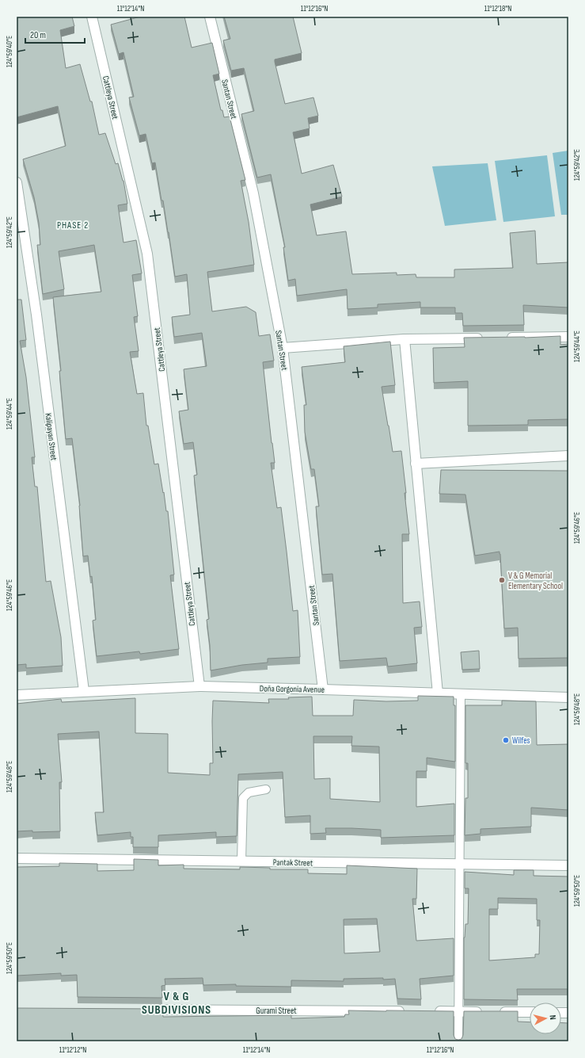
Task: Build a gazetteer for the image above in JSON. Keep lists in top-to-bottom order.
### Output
{
  "streets": {
    "street": [
      "Cattleya Street",
      "Santan Street",
      "Kalipayan Street",
      "Doña Gorgonia Avenue",
      "Pantak Street",
      "Gurami Street"
    ]
  },
  "crossings": [
    ["Cattleya Street", "Doña Gorgonia Avenue"],
    ["Santan Street", "Doña Gorgonia Avenue"],
    ["Kalipayan Street", "Doña Gorgonia Avenue"]
  ],
  "districts": ["PHASE 2", "V & G SUBDIVISIONS"],
  "places": ["V & G Memorial Elementary School", "Wilfes"],
  "scale_bar": "20 m",
  "north": "right",
  "coordinates": [
    "11°12'14\"N",
    "11°12'16\"N",
    "11°12'18\"N",
    "124°59'40\"E",
    "124°59'42\"E",
    "124°59'44\"E",
    "124°59'46\"E",
    "124°59'48\"E",
    "124°59'50\"E",
    "11°12'12\"N"
  ]
}
